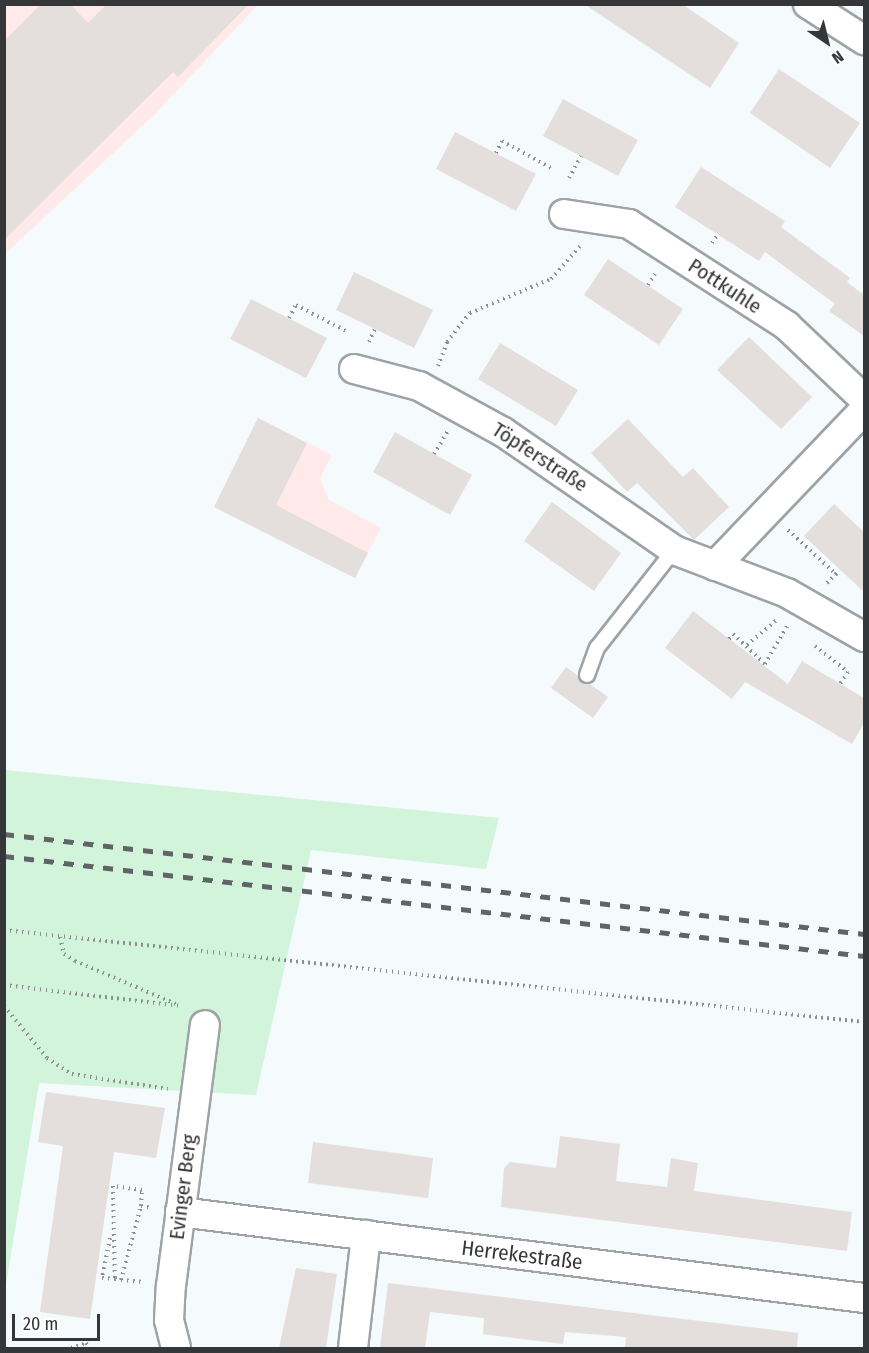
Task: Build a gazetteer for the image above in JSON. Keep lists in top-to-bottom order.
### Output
{
  "streets": {
    "street": [
      "Pottkuhle",
      "Töpferstraße",
      "Evinger Berg",
      "Herrekestraße"
    ]
  },
  "crossings": [
    ["Evinger Berg", "Herrekestraße"]
  ],
  "scale_bar": "20 m",
  "north": "bottom right"
}
